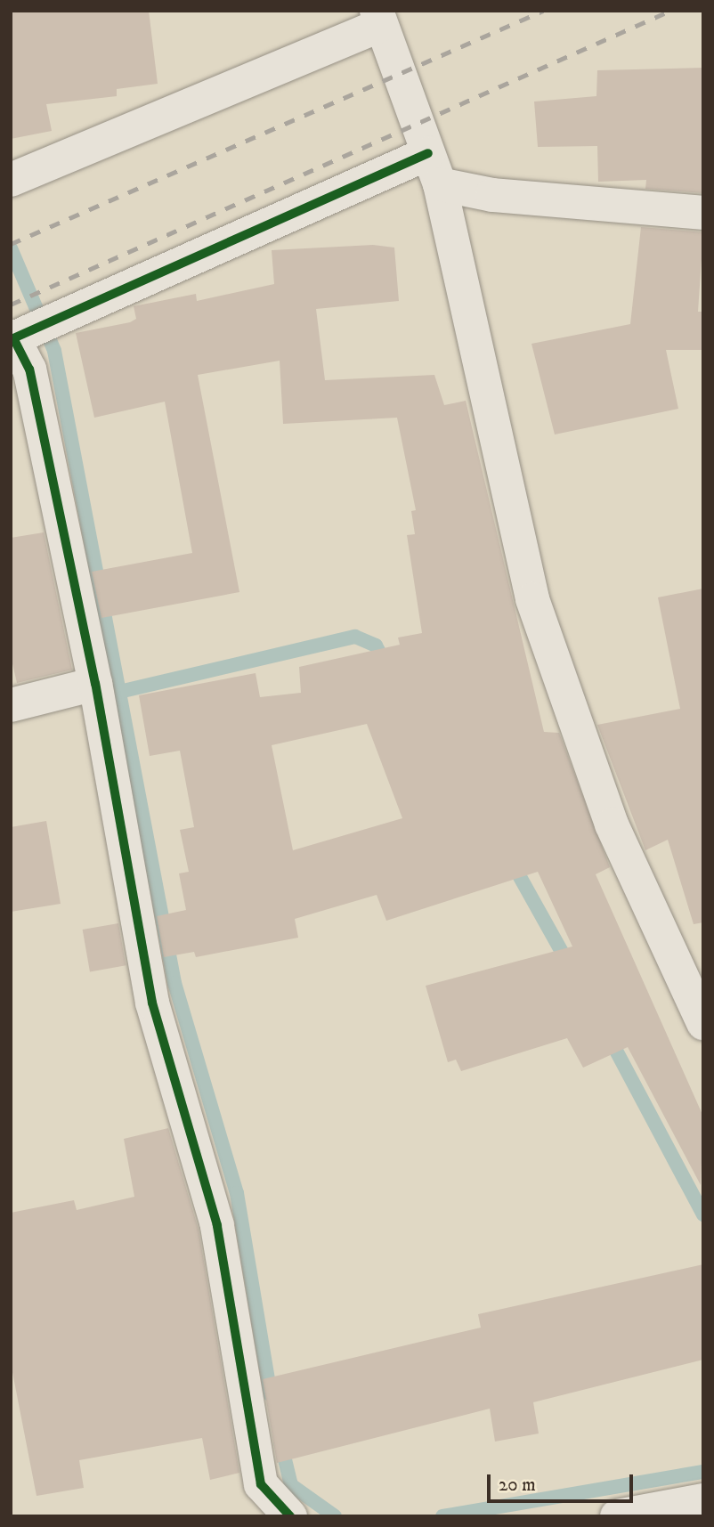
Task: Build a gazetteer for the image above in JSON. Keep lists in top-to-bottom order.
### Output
{
  "scale_bar": "20 m"
}
